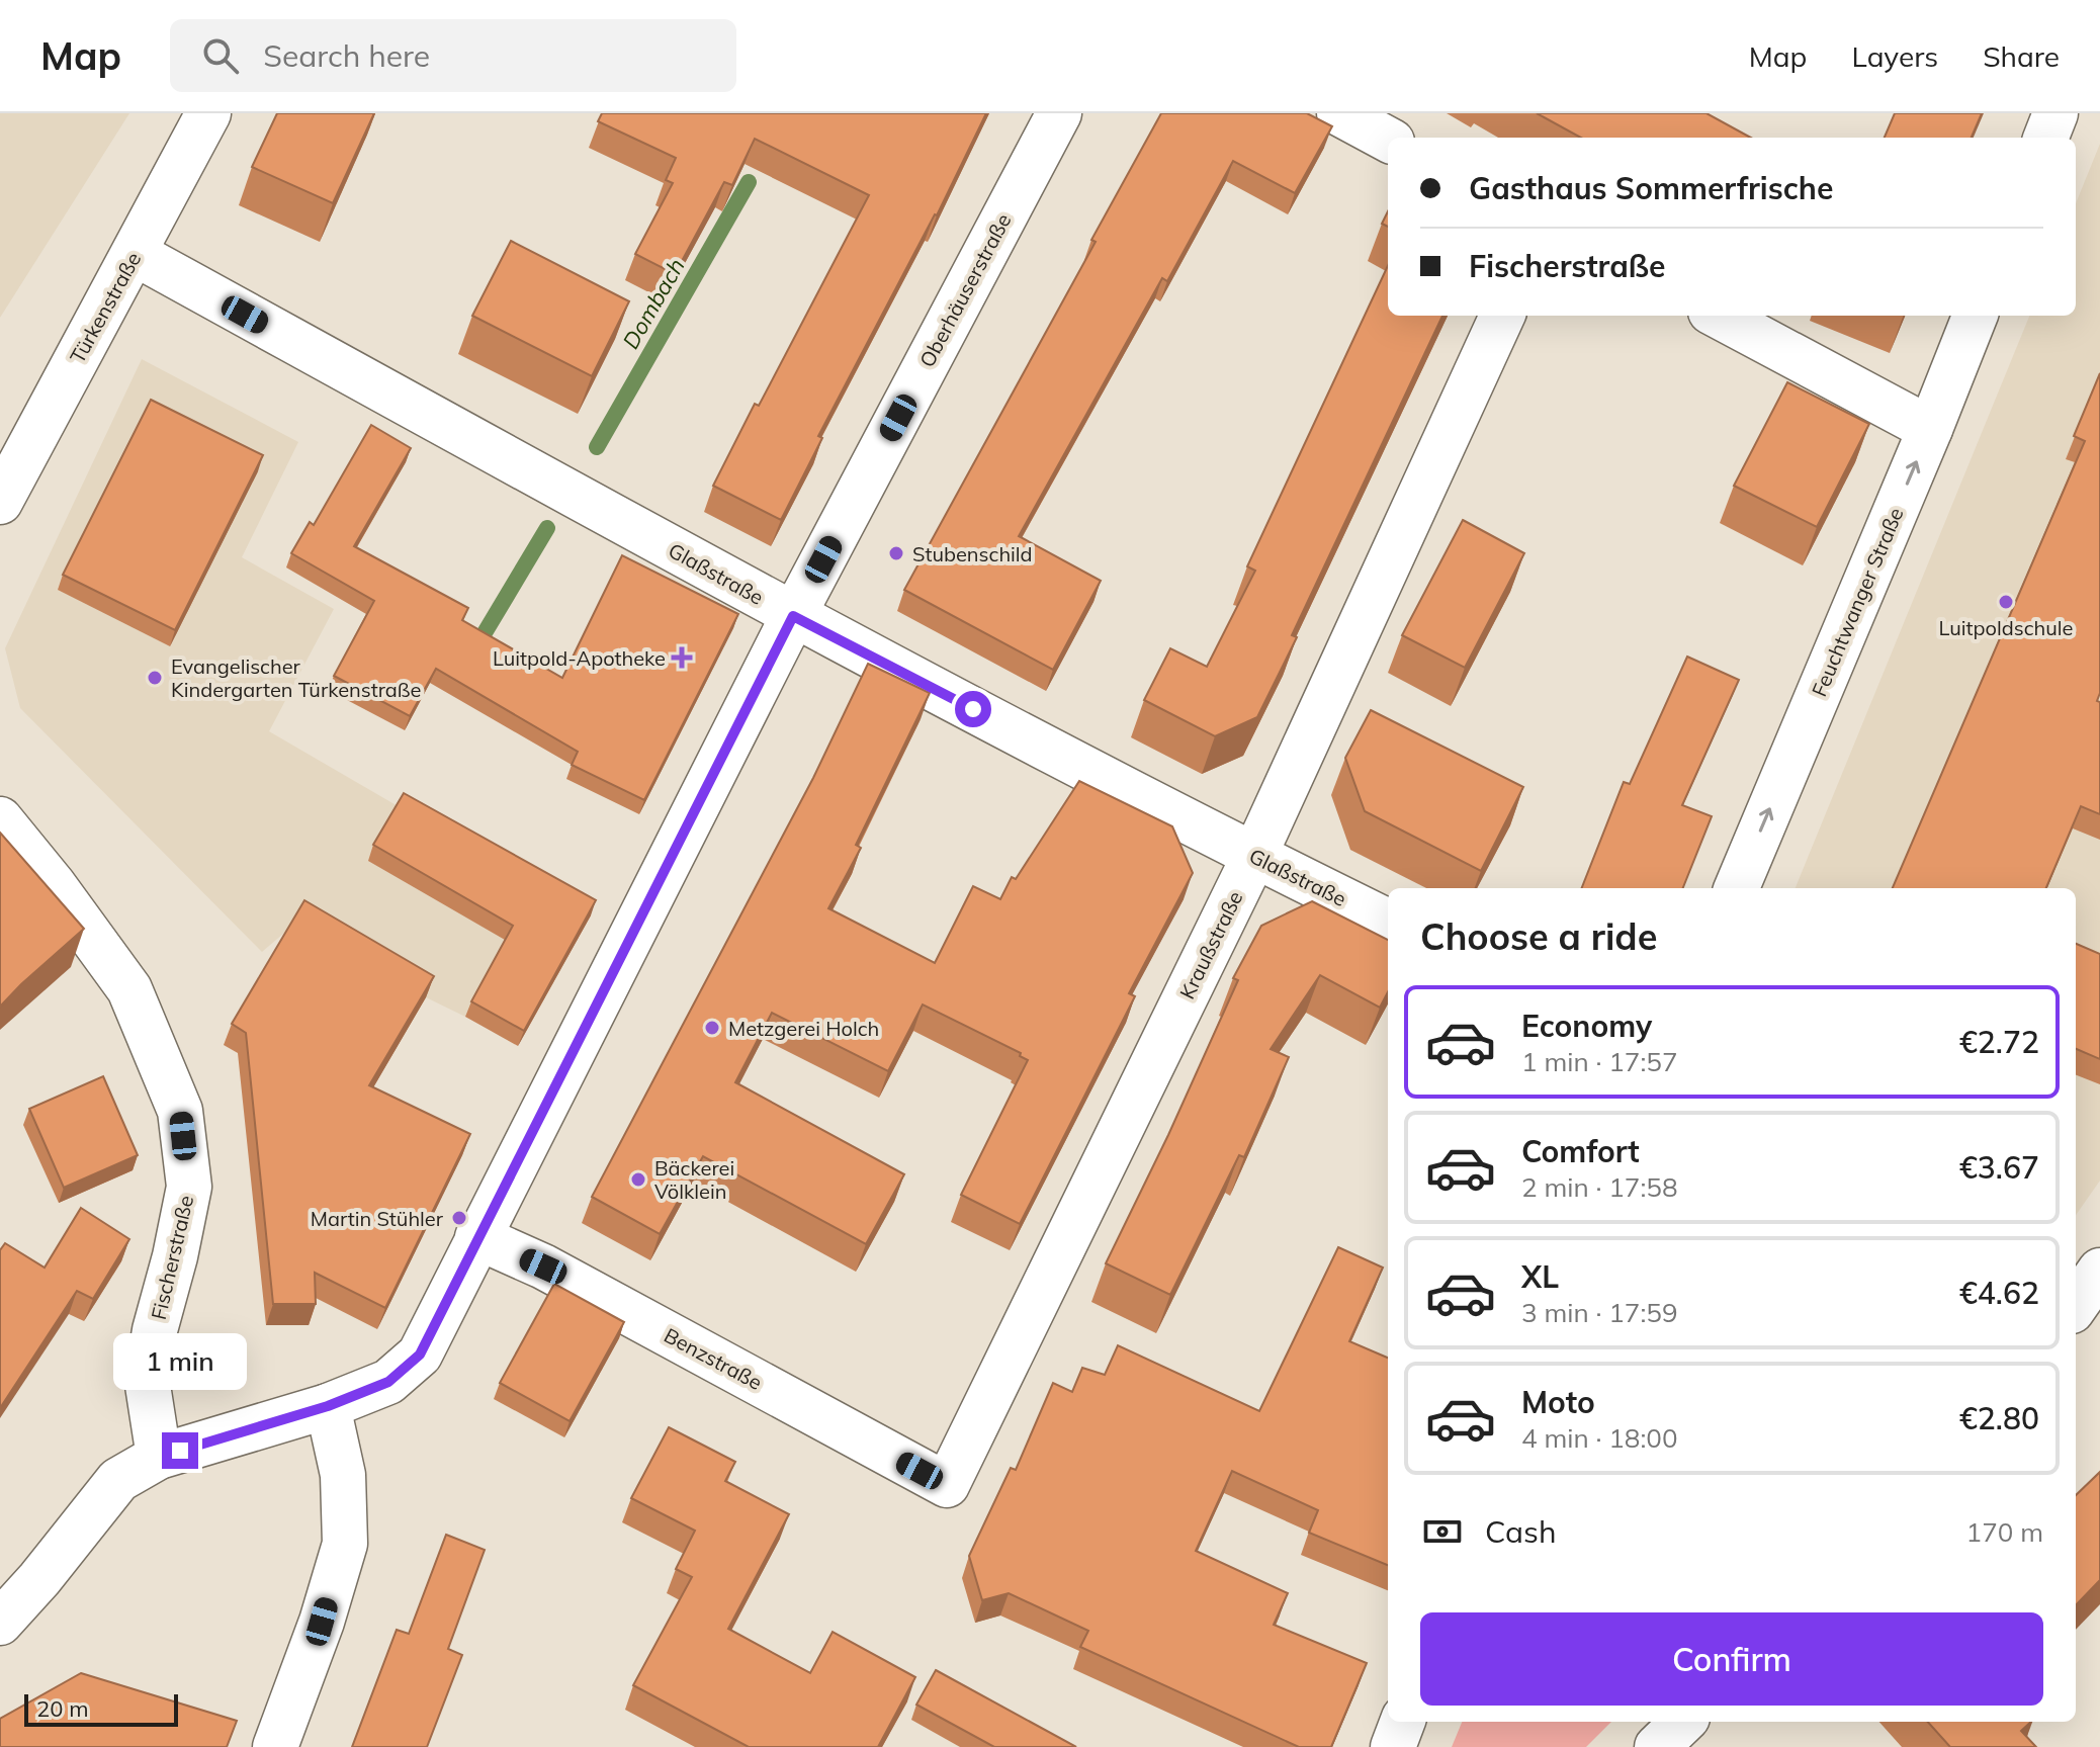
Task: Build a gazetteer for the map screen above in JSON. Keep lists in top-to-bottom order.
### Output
{
  "streets": {
    "street": [
      "Oberhäuserstraße",
      "Türkenstraße",
      "Glaßstraße",
      "Feuchtwanger Straße",
      "Kraußstraße",
      "Fischerstraße",
      "Benzstraße"
    ]
  },
  "crossings": [
    ["Oberhäuserstraße", "Glaßstraße"],
    ["Oberhäuserstraße", "Benzstraße"],
    ["Türkenstraße", "Glaßstraße"],
    ["Glaßstraße", "Kraußstraße"],
    ["Kraußstraße", "Benzstraße"]
  ],
  "one_way": ["Feuchtwanger Straße"],
  "water": ["Dombach"],
  "places": {
    "other": [
      "Stubenschild",
      "Luitpoldschule",
      "Evangelischer Kindergarten Türkenstraße",
      "Metzgerei Holch",
      "Bäckerei Völklein",
      "Martin Stühler"
    ],
    "health": ["Luitpold-Apotheke"]
  },
  "scale_bar": "20 m",
  "page": {
    "header": "Map",
    "search": "Search here",
    "nav": ["Map", "Layers", "Share"],
    "banner": ["Gasthaus Sommerfrische", "Fischerstraße"],
    "heading": "Choose a ride",
    "list": [
      {
        "name": "Economy",
        "note": "1 min · 17:57",
        "value": "€2.72"
      },
      {
        "name": "Comfort",
        "note": "2 min · 17:58",
        "value": "€3.67"
      },
      {
        "name": "XL",
        "note": "3 min · 17:59",
        "value": "€4.62"
      },
      {
        "name": "Moto",
        "note": "4 min · 18:00",
        "value": "€2.80"
      }
    ],
    "bubble": "1 min",
    "pay": ["Cash", "170 m"],
    "buttons": "Confirm",
    "scale": "20 m"
  }
}
